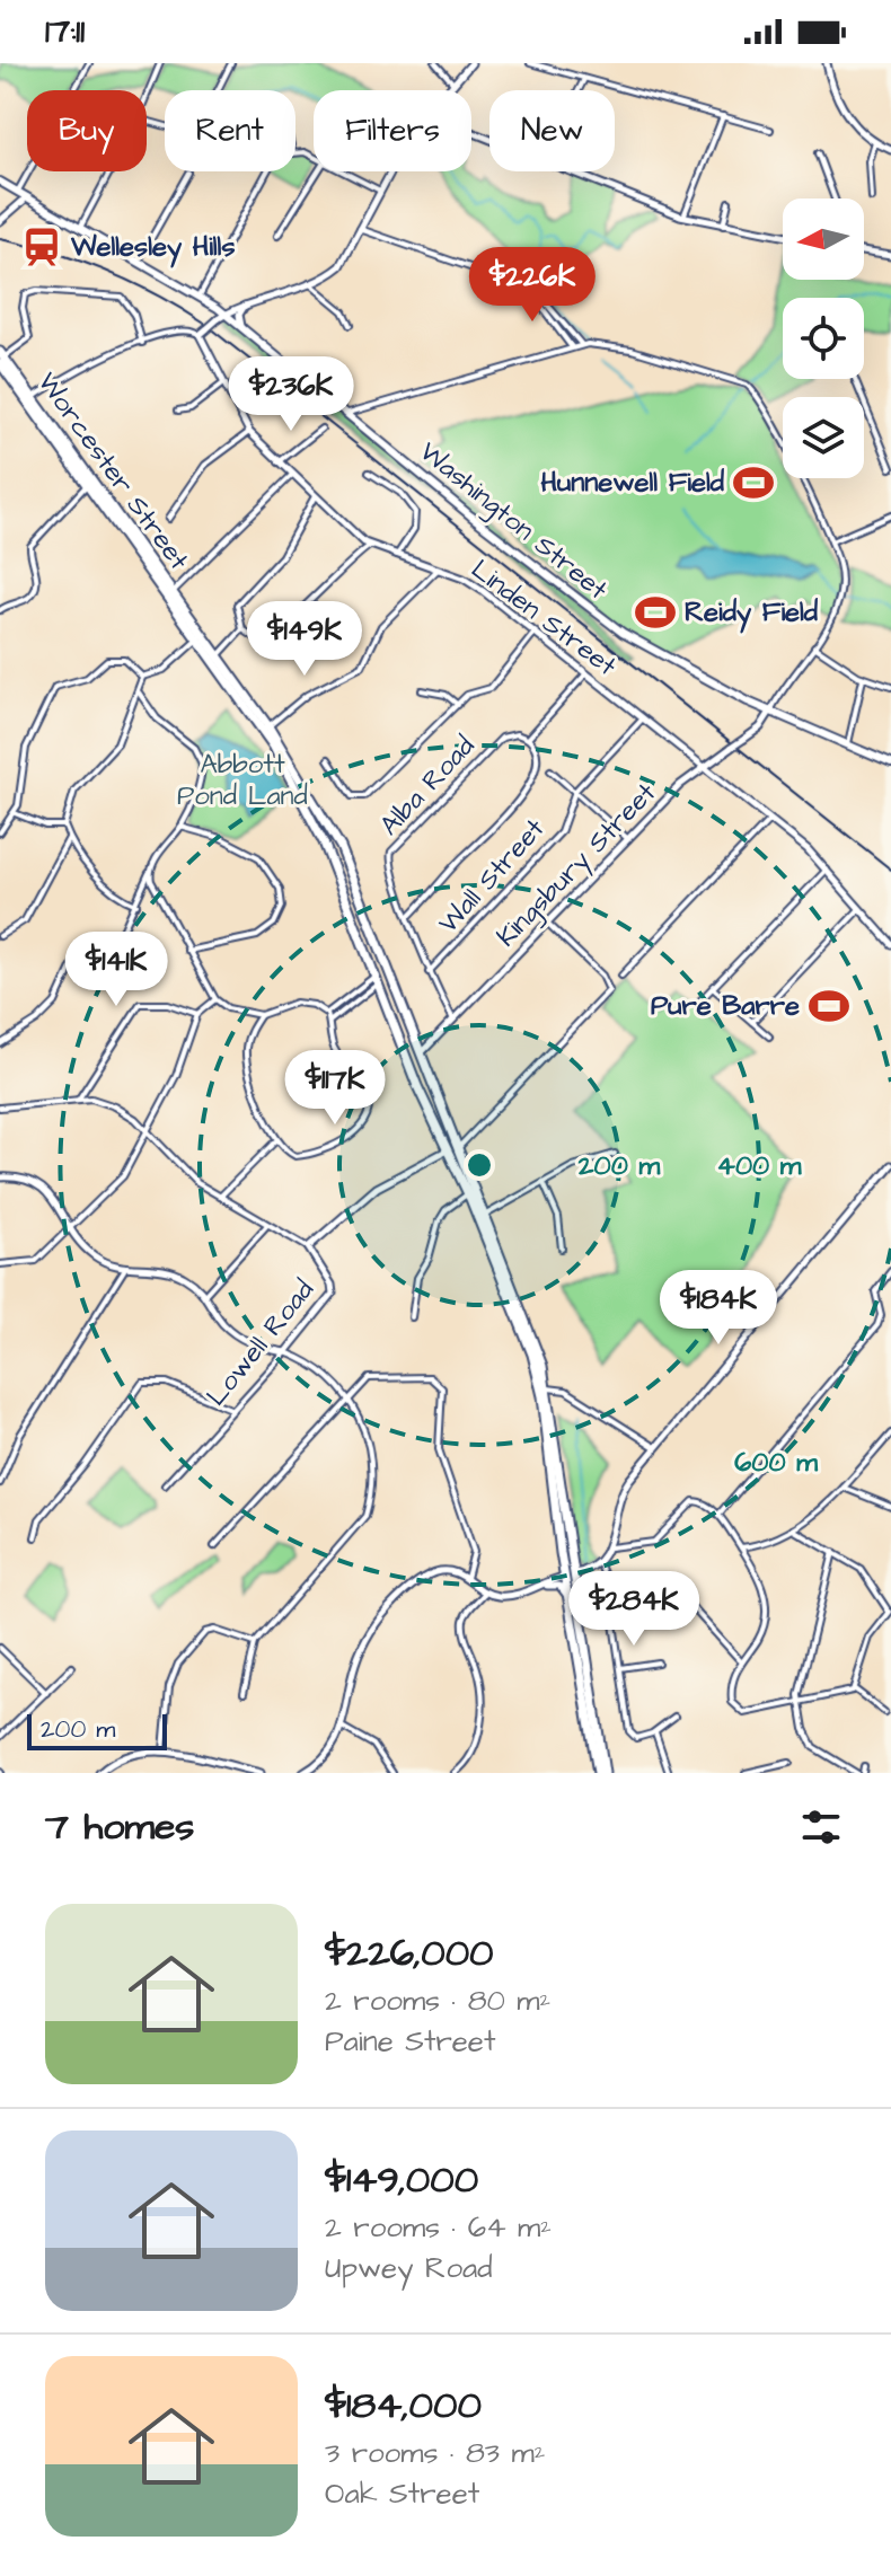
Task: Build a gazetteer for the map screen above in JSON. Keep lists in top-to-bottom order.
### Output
{
  "streets": {
    "highway": ["Worcester Street"],
    "main road": ["Washington Street"],
    "street": [
      "Linden Street",
      "Alba Road",
      "Kingsbury Street",
      "Wall Street",
      "Lowell Road"
    ]
  },
  "crossings": [
    ["Worcester Street", "Kingsbury Street"],
    ["Washington Street", "Kingsbury Street"],
    ["Linden Street", "Kingsbury Street"],
    ["Linden Street", "Wall Street"],
    ["Alba Road", "Kingsbury Street"],
    ["Alba Road", "Wall Street"]
  ],
  "parks": ["Abbott Pond Land"],
  "places": {
    "station": ["Wellesley Hills"],
    "sports": ["Hunnewell Field", "Reidy Field", "Pure Barre"]
  },
  "scale_bar": "200 m",
  "north": "left",
  "page": {
    "status": "17:11",
    "chip": [
      "Buy",
      "Rent",
      "Filters",
      "New"
    ],
    "price": [
      "$226K",
      "$236K",
      "$149K",
      "$141K",
      "$117K",
      "$184K",
      "$284K"
    ],
    "scale": "200 m",
    "heading": "7 homes",
    "list": [
      {
        "name": "$226,000",
        "note": "2 rooms · 80 m² · Paine Street"
      },
      {
        "name": "$149,000",
        "note": "2 rooms · 64 m² · Upwey Road"
      },
      {
        "name": "$184,000",
        "note": "3 rooms · 83 m² · Oak Street"
      }
    ]
  },
  "rings": ["200 m", "400 m", "600 m"]
}
